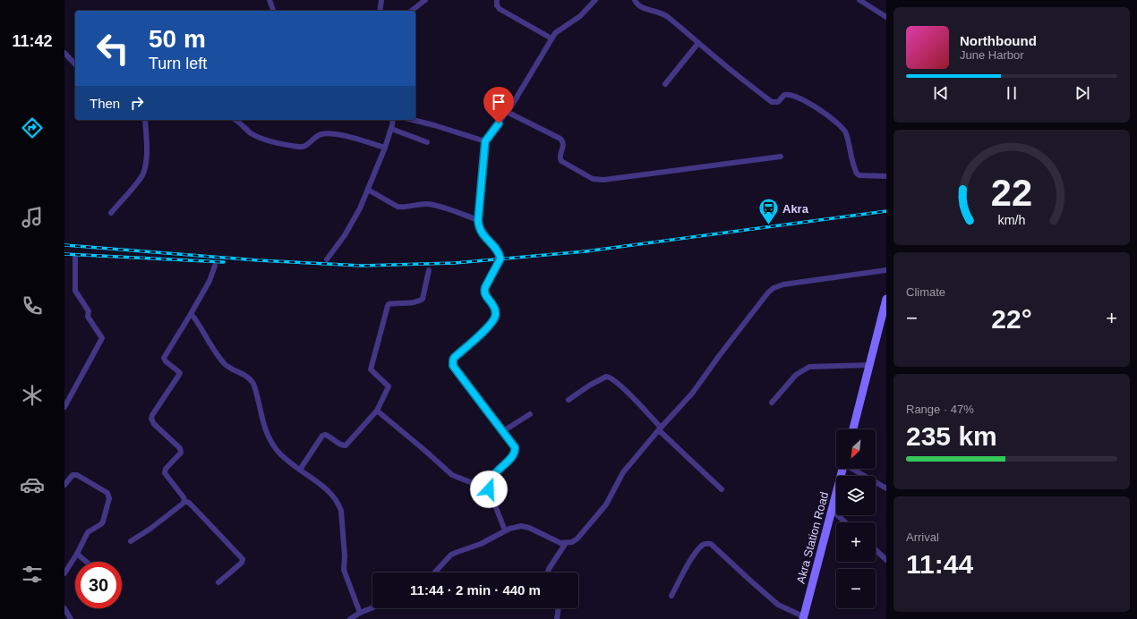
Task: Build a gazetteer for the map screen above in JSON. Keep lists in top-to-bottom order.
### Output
{
  "streets": {
    "main road": ["Akra Station Road"]
  },
  "places": {
    "station": ["Akra"]
  },
  "north": "bottom left",
  "page": {
    "tabs": "11:42",
    "turn": ["50 m", "Turn left"],
    "song": ["Northbound", "June Harbor"],
    "then": "Then",
    "tile": [
      "Climate",
      ["Range · 47%", "235 km"],
      ["Arrival", "11:44"]
    ],
    "heat": ["−", "22°", "+"],
    "map_buttons": ["+", "−"],
    "limit": "30",
    "trip": "11:44 · 2 min · 440 m",
    "gauge": ["22", "km/h"]
  }
}
